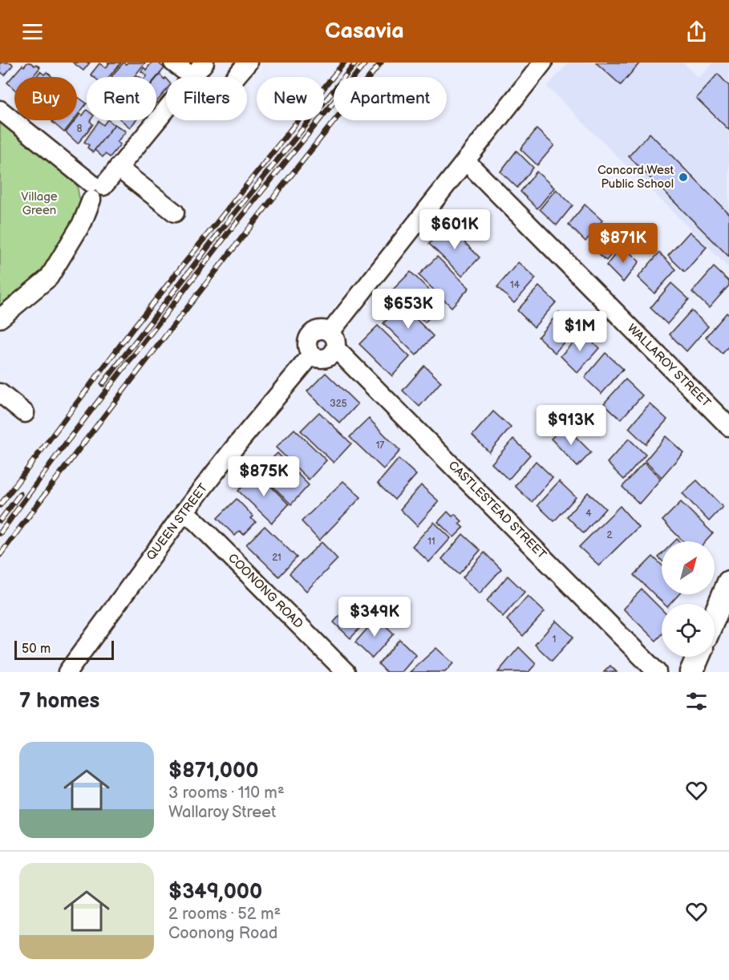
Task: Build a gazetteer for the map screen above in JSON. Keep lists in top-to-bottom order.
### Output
{
  "streets": {
    "street": [
      "WALLAROY STREET",
      "CASTLESTEAD STREET",
      "QUEEN STREET",
      "COONONG ROAD"
    ]
  },
  "crossings": [
    ["CASTLESTEAD STREET", "QUEEN STREET"],
    ["QUEEN STREET", "COONONG ROAD"]
  ],
  "parks": ["Village Green"],
  "places": ["Concord West Public School"],
  "house_numbers": [
    "8",
    "14",
    "325",
    "17",
    "4",
    "2",
    "11",
    "21",
    "1"
  ],
  "scale_bar": "50 m",
  "north": "top right",
  "page": {
    "header": "Casavia",
    "chip": [
      "Buy",
      "Rent",
      "Filters",
      "New",
      "Apartment"
    ],
    "price": [
      "$601K",
      "$871K",
      "$653K",
      "$1M",
      "$913K",
      "$875K",
      "$349K"
    ],
    "scale": "50 m",
    "heading": "7 homes",
    "list": [
      {
        "name": "$871,000",
        "note": "3 rooms · 110 m² · Wallaroy Street"
      },
      {
        "name": "$349,000",
        "note": "2 rooms · 52 m² · Coonong Road"
      }
    ]
  }
}
